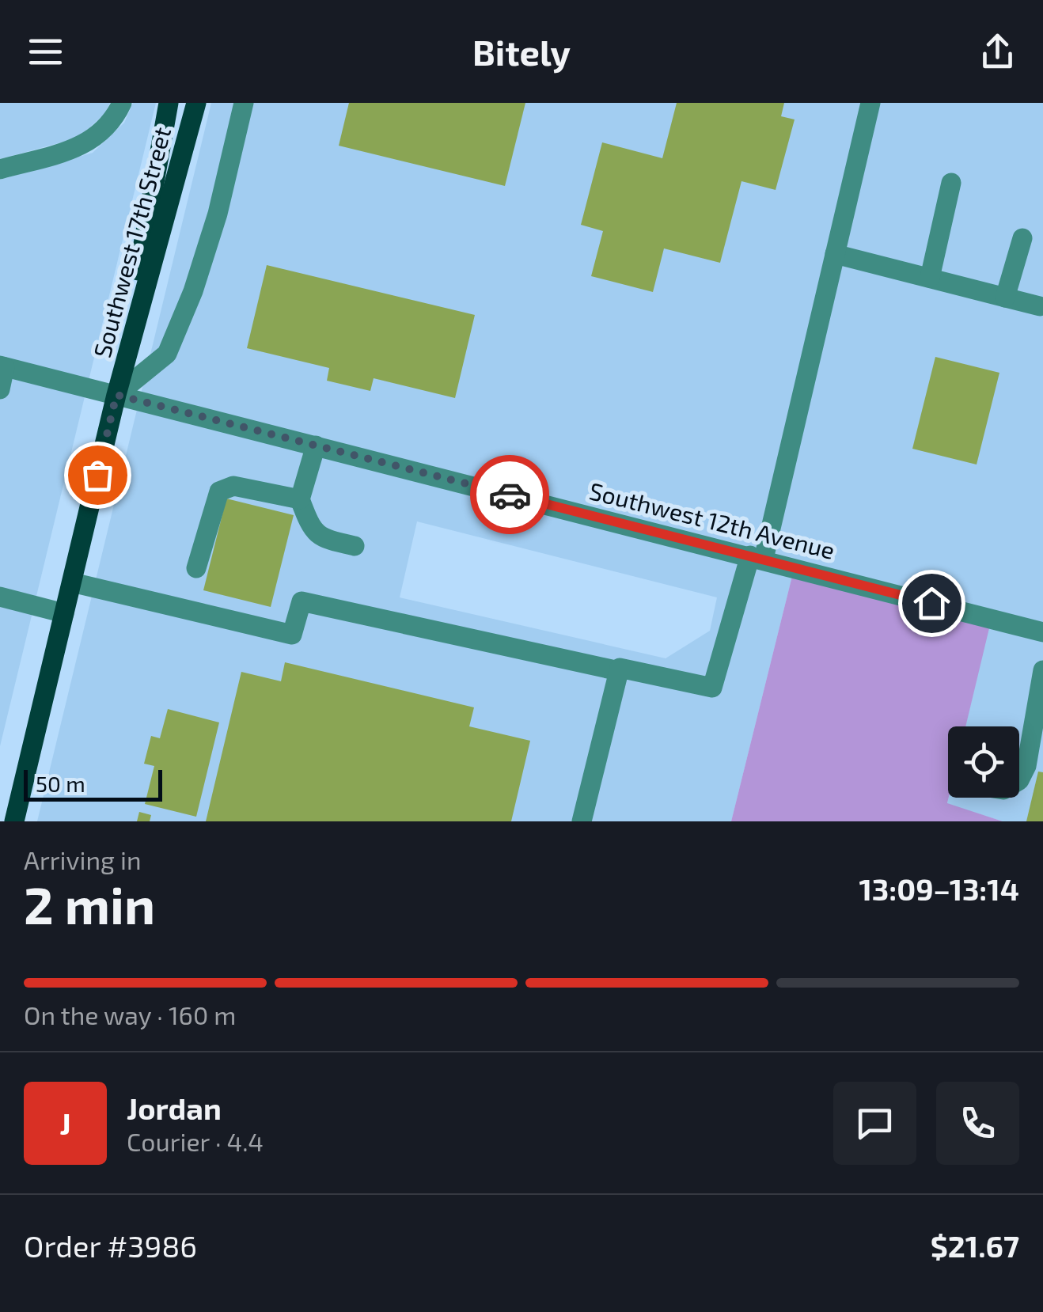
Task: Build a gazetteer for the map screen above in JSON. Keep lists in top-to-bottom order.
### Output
{
  "streets": {
    "main road": ["Southwest 17th Street"],
    "street": ["Southwest 12th Avenue"]
  },
  "crossings": [
    ["Southwest 17th Street", "Southwest 12th Avenue"]
  ],
  "scale_bar": "50 m",
  "page": {
    "header": "Bitely",
    "scale": "50 m",
    "heading": ["2 min", "Arriving in", "13:09–13:14"],
    "panel": [
      "Jordan",
      "Courier · 4.4",
      "Order #3986",
      "$21.67"
    ],
    "bar": "On the way · 160 m",
    "round": "J"
  }
}
